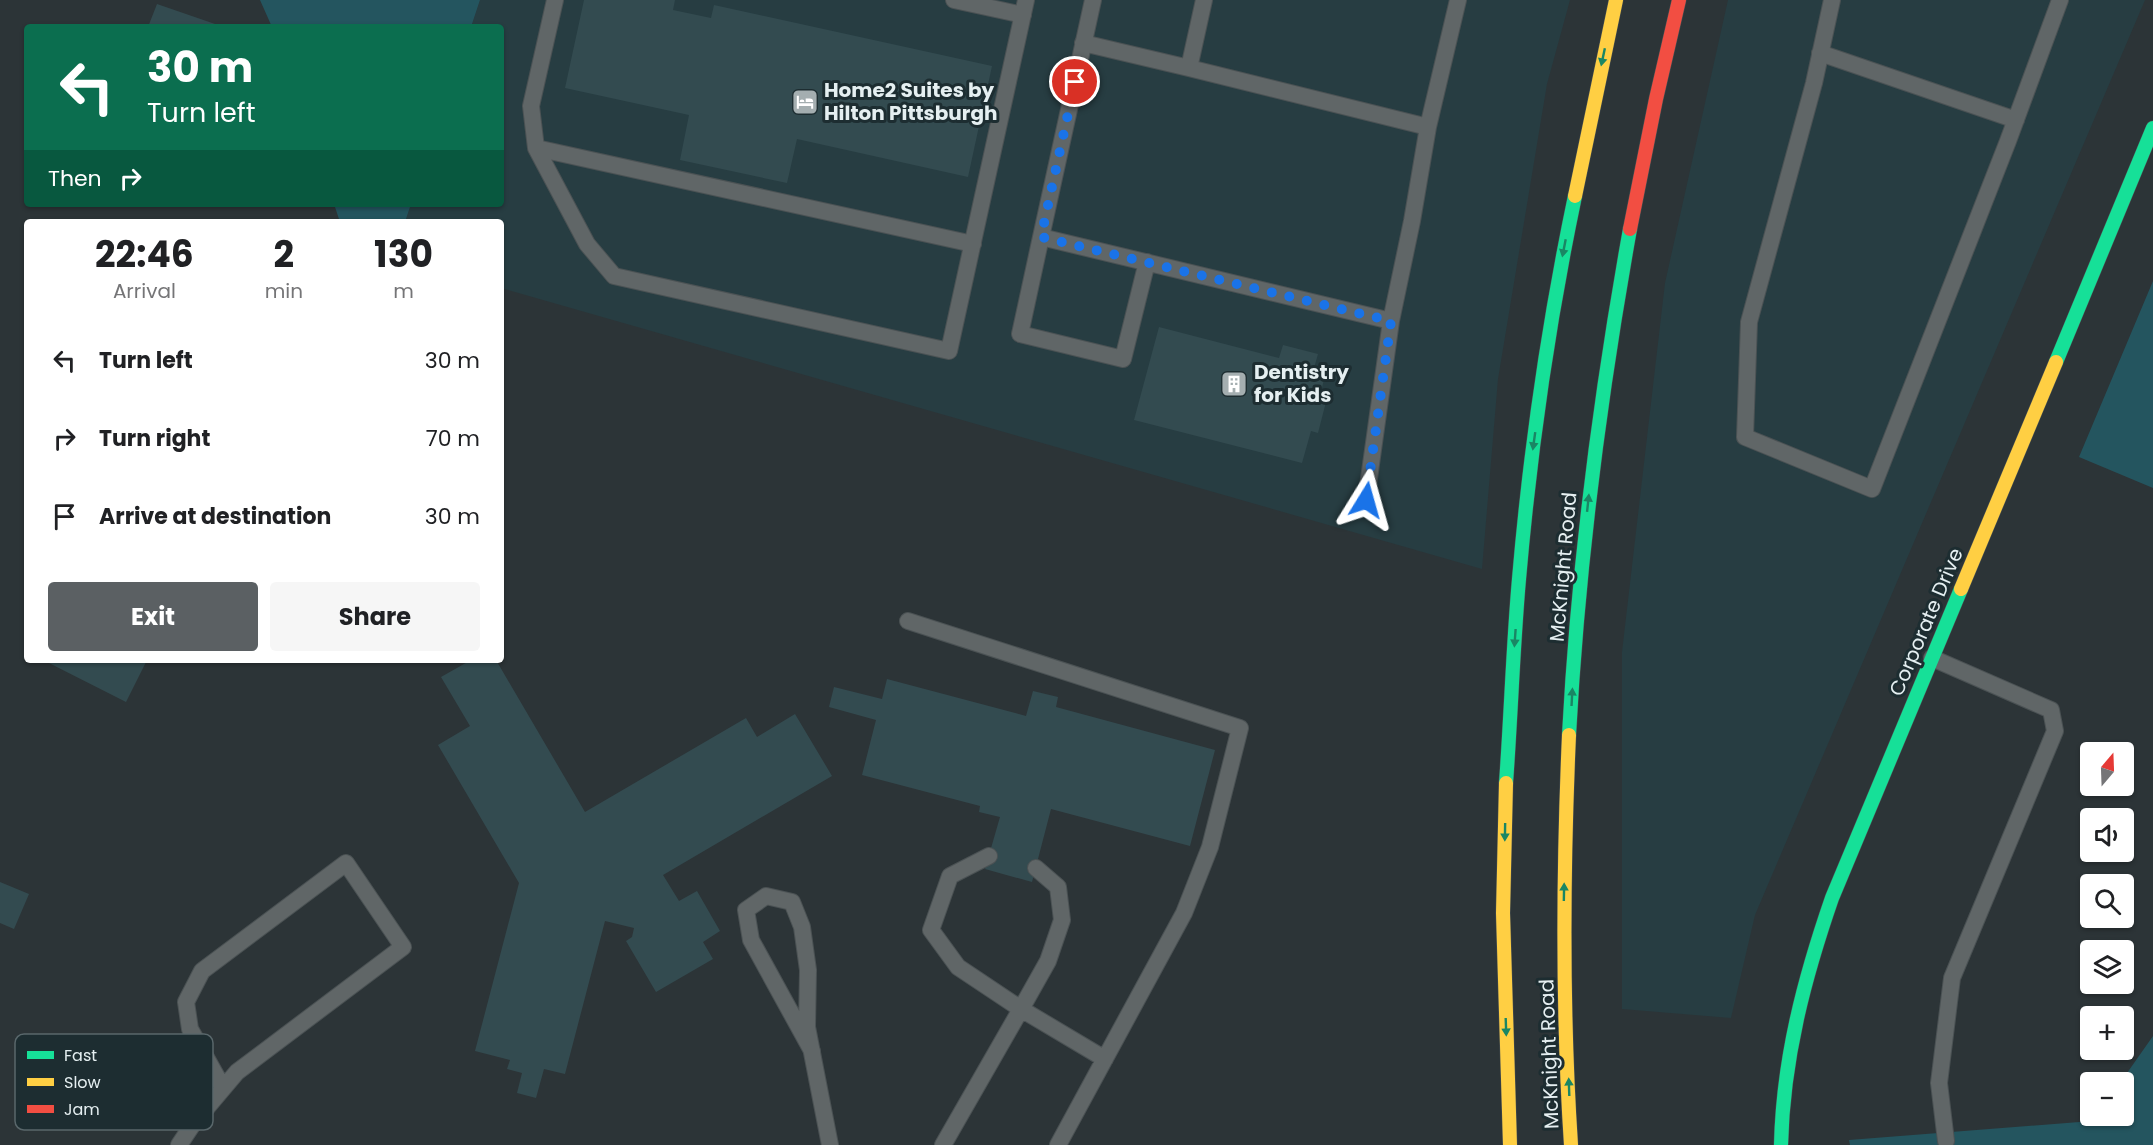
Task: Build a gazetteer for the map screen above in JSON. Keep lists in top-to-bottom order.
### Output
{
  "streets": {
    "main road": ["McKnight Road", "Corporate Drive"]
  },
  "places": {
    "hotel": ["Home2 Suites by Hilton Pittsburgh"],
    "building": ["Dentistry for Kids"]
  },
  "legend": ["Fast", "Slow", "Jam"],
  "north": "top",
  "page": {
    "turn": ["30 m", "Turn left"],
    "then": "Then",
    "eta": [
      "22:46",
      "Arrival",
      "2",
      "min",
      "130",
      "m"
    ],
    "list": [
      {
        "name": "Turn left",
        "value": "30 m"
      },
      {
        "name": "Turn right",
        "value": "70 m"
      },
      {
        "name": "Arrive at destination",
        "value": "30 m"
      }
    ],
    "buttons": ["Exit", "Share"],
    "map_buttons": ["+", "−"]
  }
}
